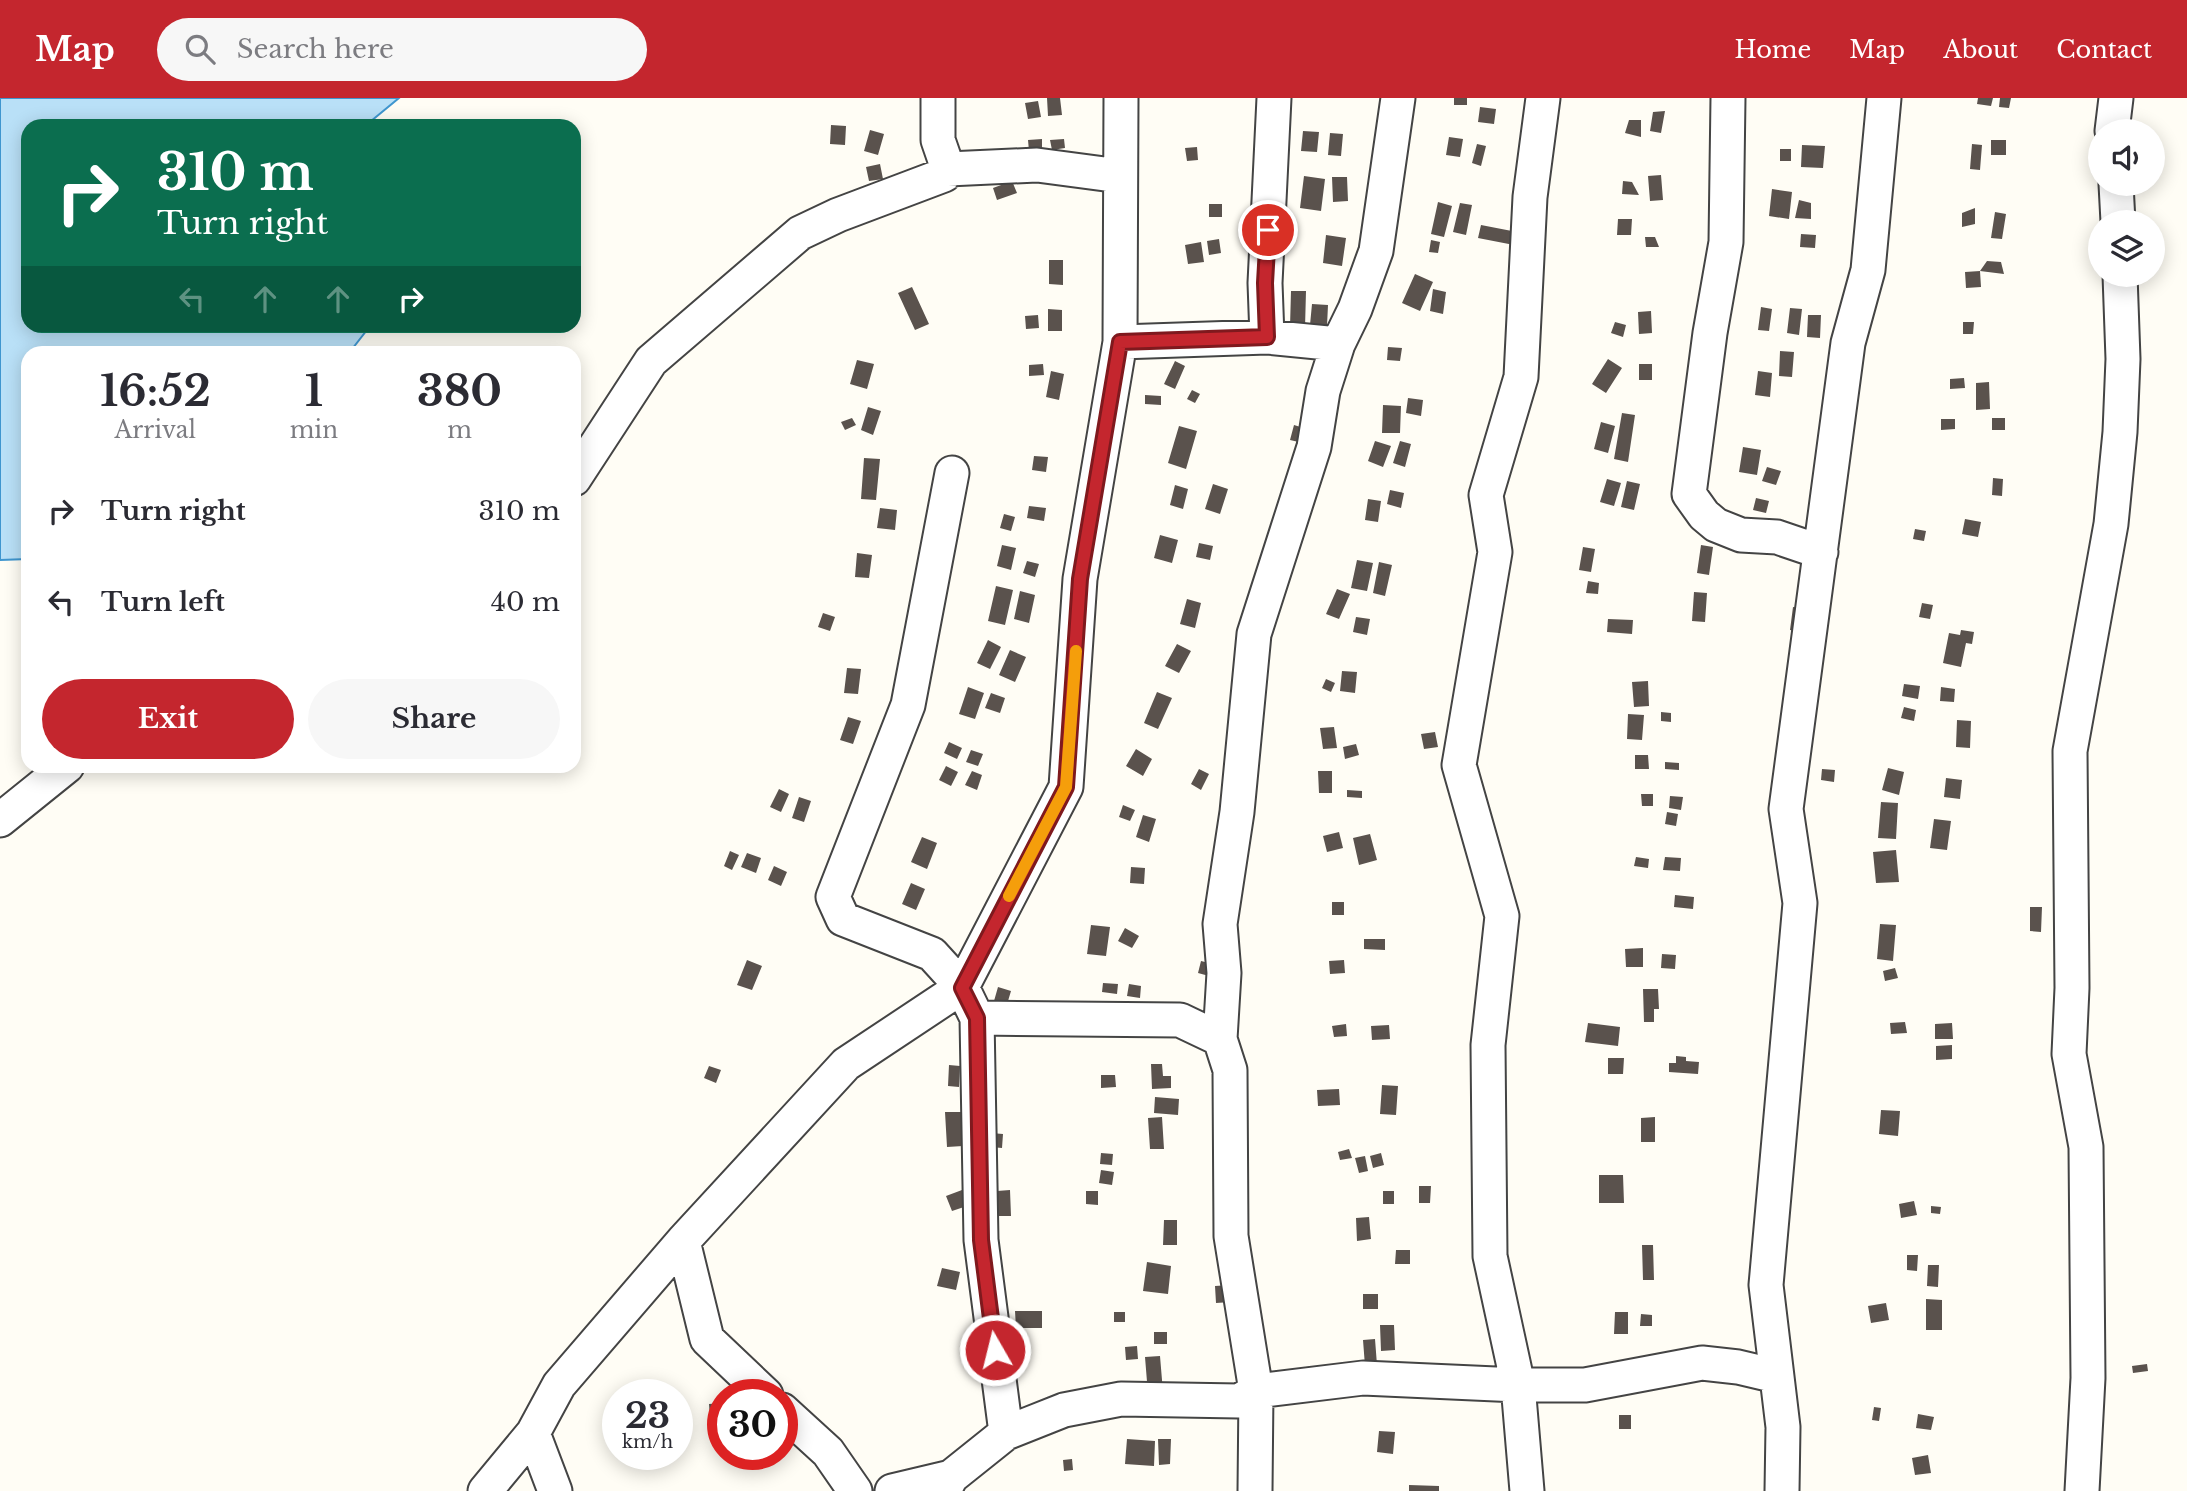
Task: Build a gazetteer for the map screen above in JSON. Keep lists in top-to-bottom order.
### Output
{
  "page": {
    "header": "Map",
    "search": "Search here",
    "nav": [
      "Home",
      "Map",
      "About",
      "Contact"
    ],
    "turn": ["310 m", "Turn right"],
    "eta": [
      "16:52",
      "Arrival",
      "1",
      "min",
      "380",
      "m"
    ],
    "list": [
      {
        "name": "Turn right",
        "value": "310 m"
      },
      {
        "name": "Turn left",
        "value": "40 m"
      }
    ],
    "buttons": ["Exit", "Share"],
    "speed": "23 km/h",
    "limit": "30"
  }
}
